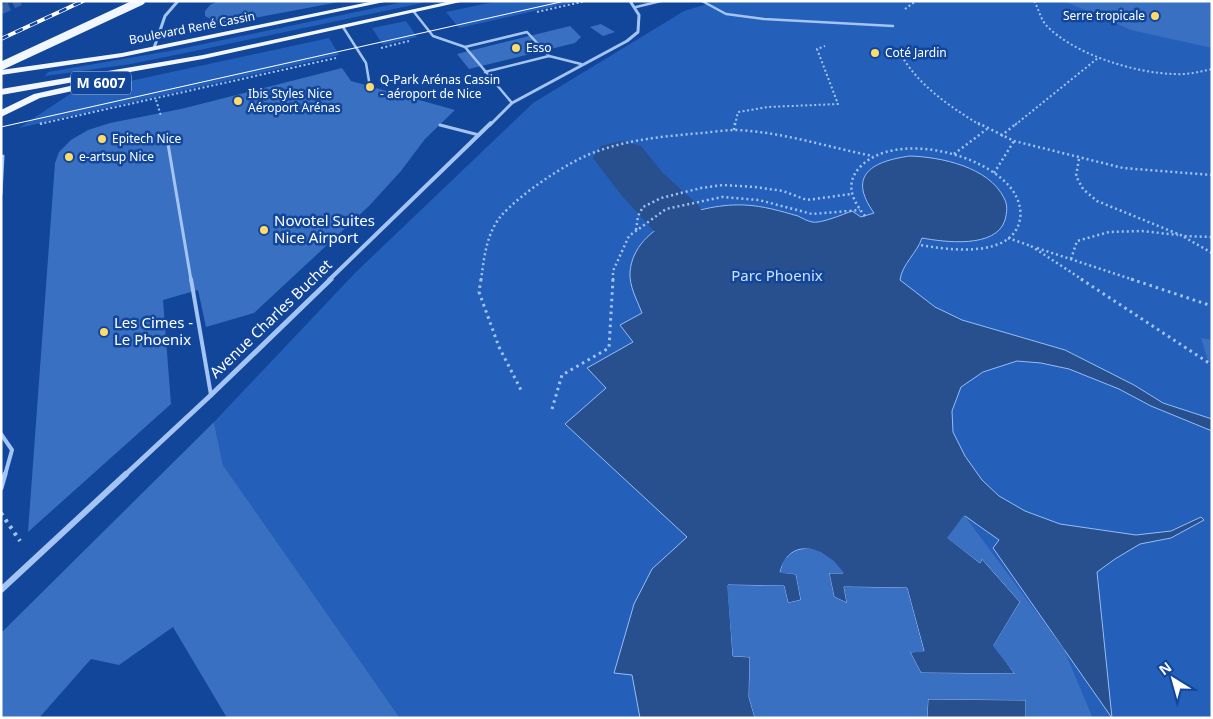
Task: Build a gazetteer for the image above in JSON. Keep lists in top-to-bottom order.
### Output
{
  "streets": {
    "main road": ["Boulevard René Cassin", "M 6007"],
    "street": ["Avenue Charles Buchet"]
  },
  "parks": ["Parc Phoenix"],
  "places": [
    "Serre tropicale",
    "Esso",
    "Coté Jardin",
    "Q-Park Arénas Cassin - aéroport de Nice",
    "Ibis Styles Nice Aéroport Arénas",
    "Epitech Nice",
    "e-artsup Nice",
    "Novotel Suites Nice Airport",
    "Les Cimes - Le Phoenix"
  ],
  "north": "top left"
}
